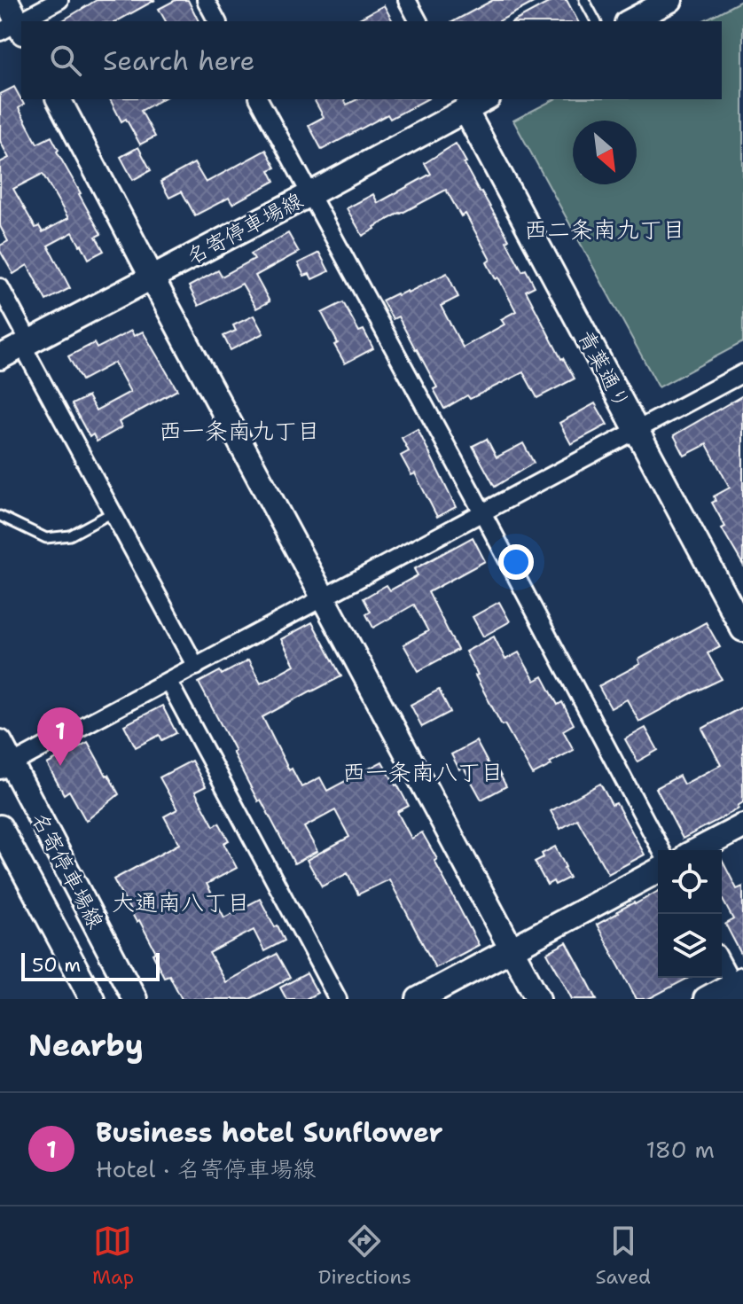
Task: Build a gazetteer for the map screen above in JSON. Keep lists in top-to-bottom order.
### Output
{
  "streets": {
    "street": ["名寄停車場線", "青葉通り"]
  },
  "crossings": [
    ["名寄停車場線", "青葉通り"]
  ],
  "districts": [
    "西二条南九丁目",
    "西一条南九丁目",
    "西一条南八丁目",
    "大通南八丁目"
  ],
  "scale_bar": "50 m",
  "north": "bottom right",
  "page": {
    "search": "Search here",
    "pins": "1",
    "scale": "50 m",
    "heading": "Nearby",
    "list": [
      {
        "mark": "1",
        "name": "Business hotel Sunflower",
        "note": "Hotel · 名寄停車場線",
        "value": "180 m"
      }
    ],
    "nav": ["Map", "Directions", "Saved"]
  }
}
